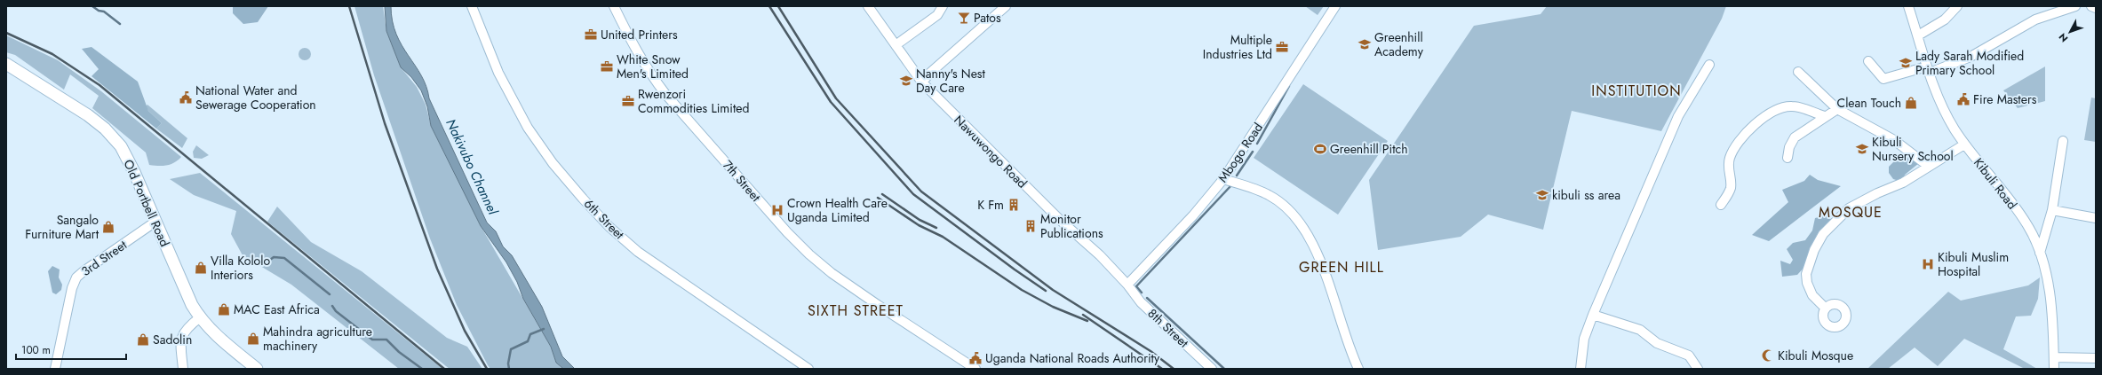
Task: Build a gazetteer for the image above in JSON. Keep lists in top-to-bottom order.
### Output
{
  "streets": {
    "main road": ["Old Portbell Road"],
    "street": [
      "Nawuwongo Road",
      "Mbogo Road",
      "7th Street",
      "Kibuli Road",
      "6th Street",
      "3rd Street",
      "8th Street"
    ]
  },
  "crossings": [
    ["Nawuwongo Road", "Mbogo Road"],
    ["Nawuwongo Road", "8th Street"],
    ["Mbogo Road", "8th Street"],
    ["Old Portbell Road", "3rd Street"]
  ],
  "districts": [
    "INSTITUTION",
    "MOSQUE",
    "GREEN HILL",
    "SIXTH STREET"
  ],
  "water": ["Nakivubo Channel"],
  "places": {
    "bar": ["Patos"],
    "office": [
      "United Printers",
      "Multiple Industries Ltd",
      "White Snow Men's Limited",
      "Rwenzori Commodities Limited"
    ],
    "school or university": [
      "Greenhill Academy",
      "Lady Sarah Modified Primary School",
      "Nanny's Nest Day Care",
      "Kibuli Nursery School",
      "kibuli ss area"
    ],
    "public building": ["National Water and Sewerage Cooperation", "Fire Masters", "Uganda National Roads Authority"],
    "shop": [
      "Clean Touch",
      "Sangalo Furniture Mart",
      "Villa Kololo Interiors",
      "MAC East Africa",
      "Mahindra agriculture machinery",
      "Sadolin"
    ],
    "sports": ["Greenhill Pitch"],
    "building": ["K Fm", "Monitor Publications"],
    "hospital": ["Crown Health Care Uganda Limited", "Kibuli Muslim Hospital"],
    "mosque": ["Kibuli Mosque"]
  },
  "scale_bar": "100 m",
  "north": "bottom left"
}
